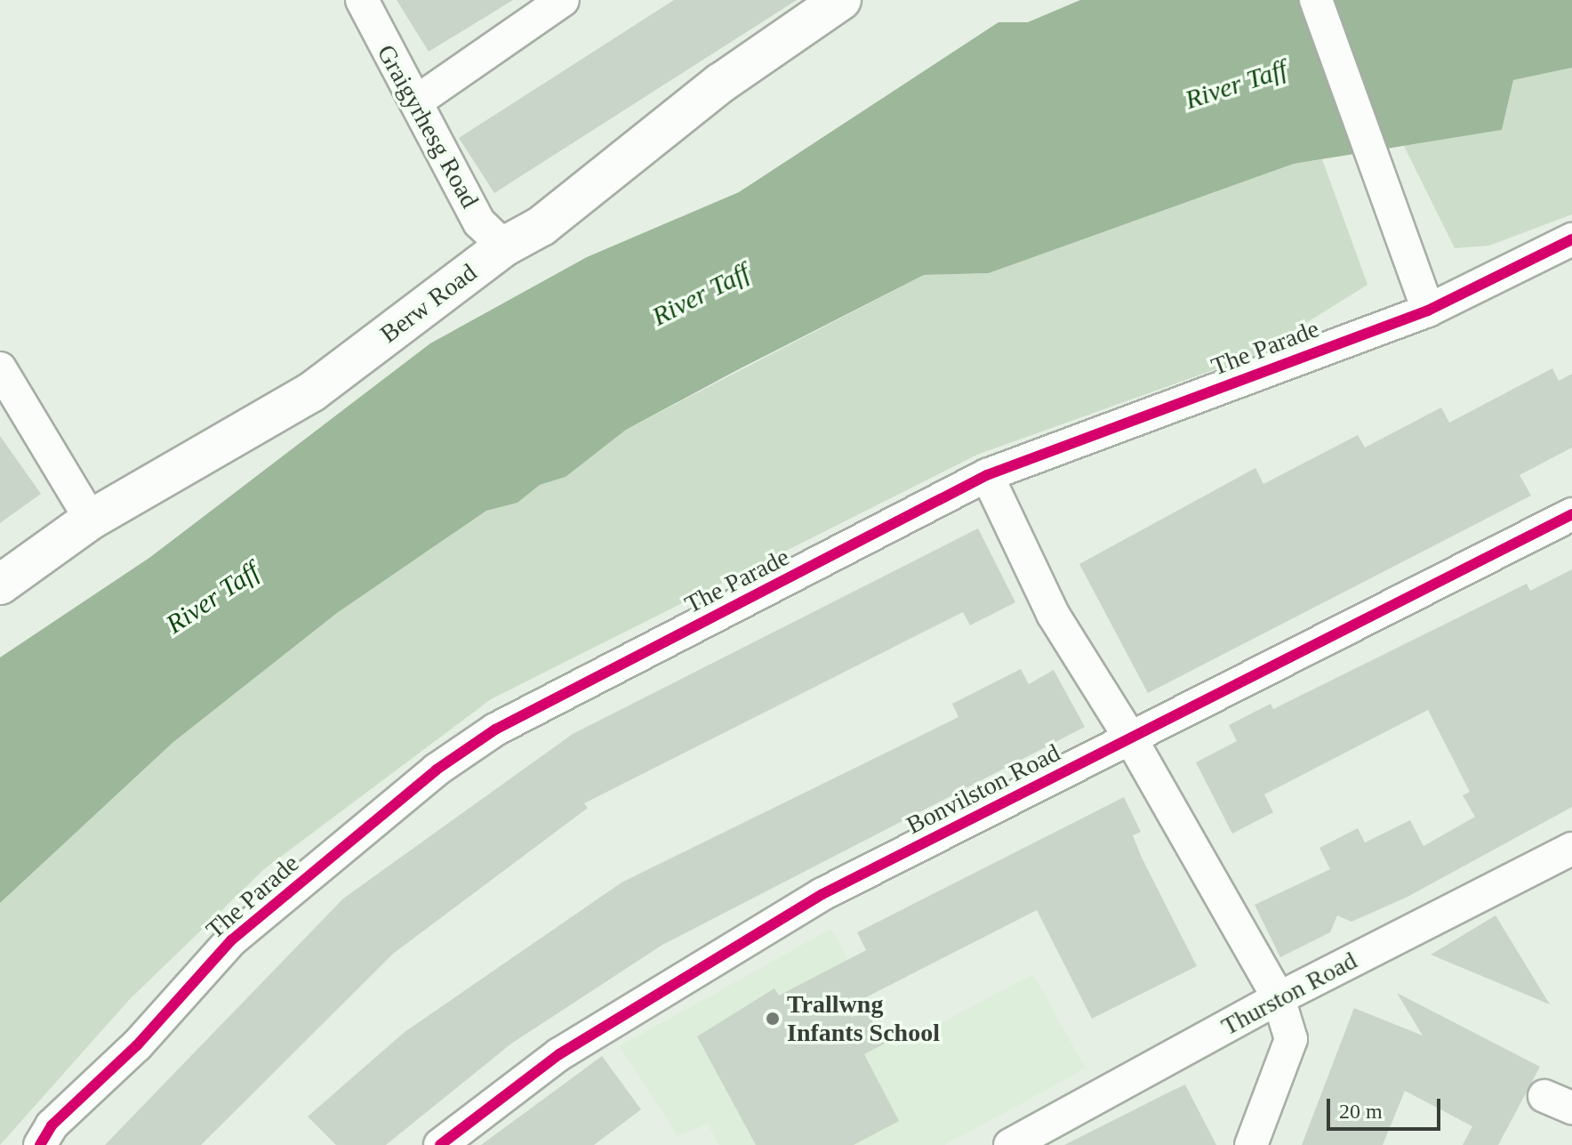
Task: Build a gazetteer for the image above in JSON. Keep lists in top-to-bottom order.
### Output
{
  "streets": {
    "main road": ["Berw Road"],
    "street": [
      "Graigyrhesg Road",
      "The Parade",
      "Bonvilston Road",
      "Thurston Road"
    ]
  },
  "crossings": [
    ["Graigyrhesg Road", "Berw Road"]
  ],
  "water": ["River Taff"],
  "places": ["Trallwng Infants School"],
  "scale_bar": "20 m"
}
